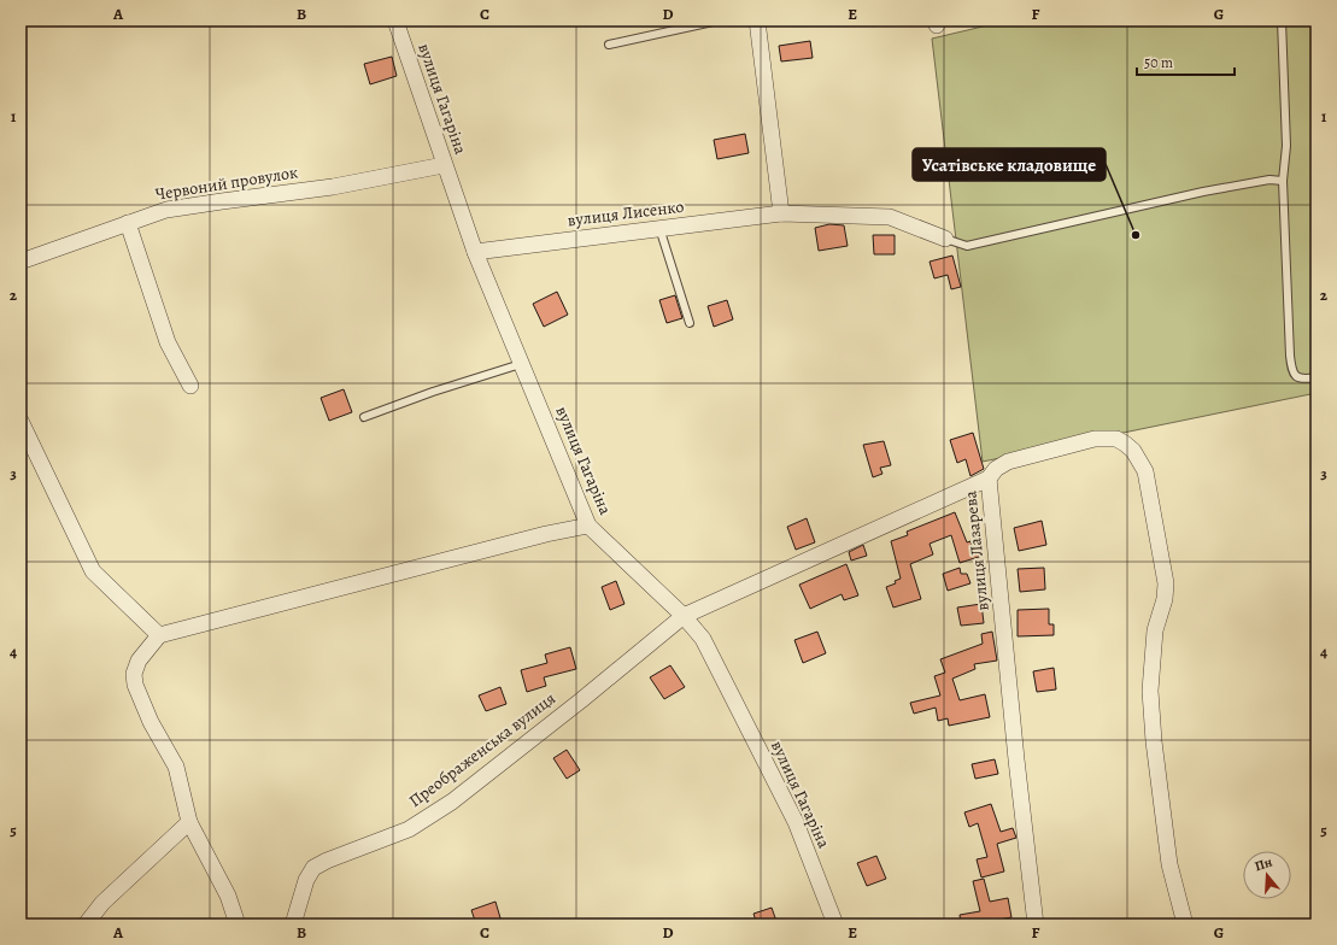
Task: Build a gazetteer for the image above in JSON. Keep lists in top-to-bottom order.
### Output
{
  "streets": {
    "street": [
      "вулиця Гагаріна",
      "Червоний провулок",
      "вулиця Лисенко",
      "вулиця Лазарева",
      "Преображенська вулиця"
    ]
  },
  "crossings": [
    ["вулиця Гагаріна", "Червоний провулок"],
    ["вулиця Гагаріна", "вулиця Лисенко"],
    ["вулиця Гагаріна", "вулиця Лазарева"],
    ["вулиця Гагаріна", "Преображенська вулиця"],
    ["вулиця Лазарева", "Преображенська вулиця"]
  ],
  "places": ["Усатівське кладовище"],
  "scale_bar": "50 m",
  "north": "top",
  "grid": {
    "columns": [
      "A",
      "B",
      "C",
      "D",
      "E",
      "F",
      "G"
    ],
    "rows": [
      "1",
      "2",
      "3",
      "4",
      "5"
    ]
  }
}
